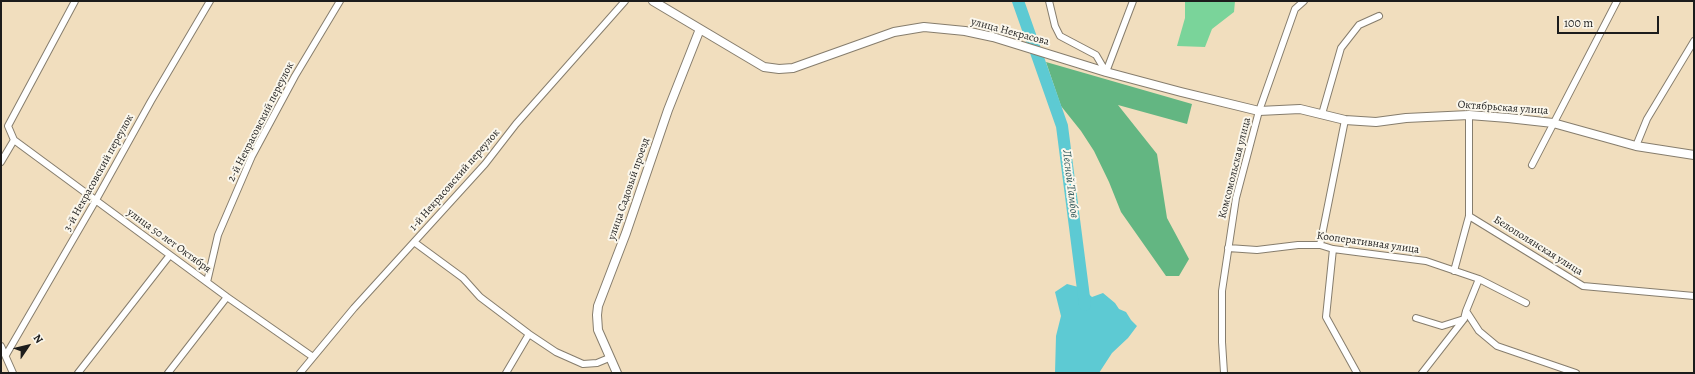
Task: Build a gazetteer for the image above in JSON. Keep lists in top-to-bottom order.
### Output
{
  "streets": {
    "street": [
      "улица Некрасова",
      "Октябрьская улица",
      "2-й Некрасовский переулок",
      "Комсомольская улица",
      "3-й Некрасовский переулок",
      "1-й Некрасовский переулок",
      "улица Садовый проезд",
      "улица 50 лет Октября",
      "Кооперативная улица",
      "Белополянская улица"
    ]
  },
  "crossings": [
    ["улица Некрасова", "Октябрьская улица"],
    ["улица Некрасова", "Комсомольская улица"],
    ["улица Некрасова", "улица Садовый проезд"],
    ["Октябрьская улица", "Комсомольская улица"],
    ["2-й Некрасовский переулок", "улица 50 лет Октября"],
    ["Комсомольская улица", "Кооперативная улица"],
    ["3-й Некрасовский переулок", "улица 50 лет Октября"],
    ["1-й Некрасовский переулок", "улица 50 лет Октября"]
  ],
  "water": ["Лесной Тамбов"],
  "scale_bar": "100 m",
  "north": "top right"
}
